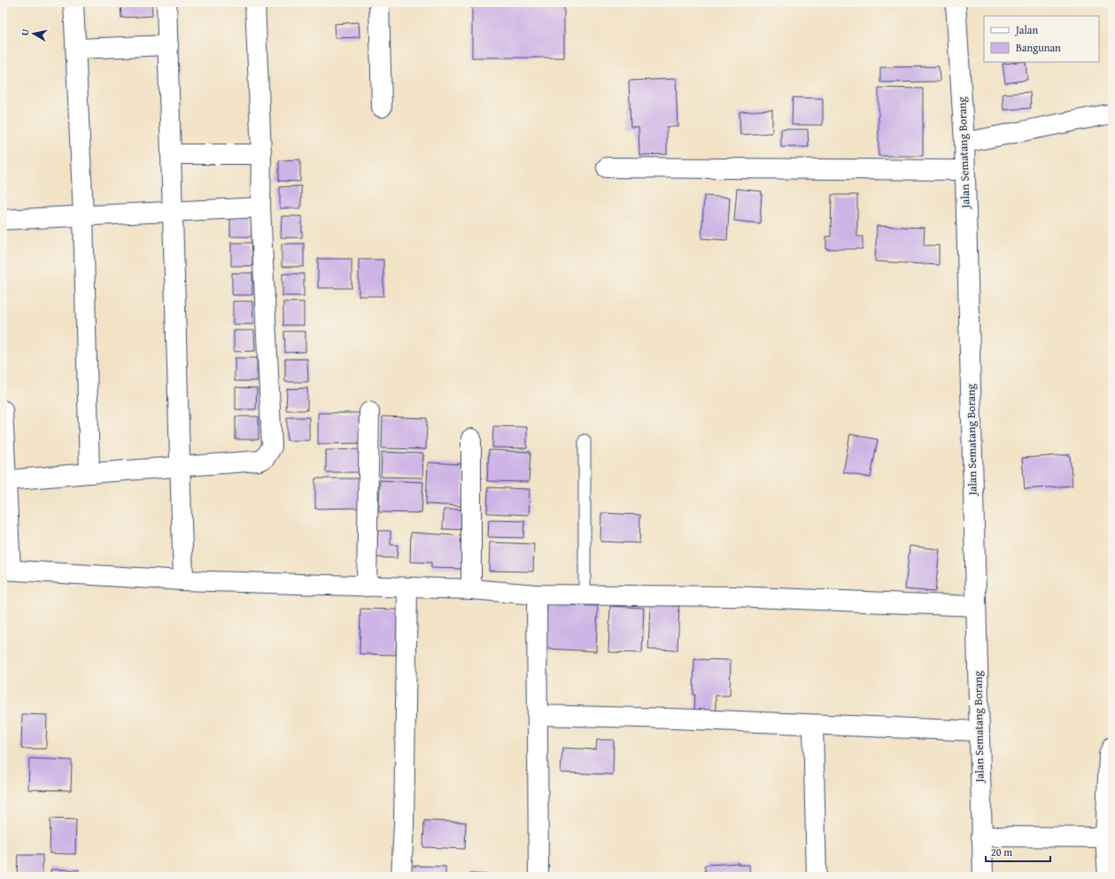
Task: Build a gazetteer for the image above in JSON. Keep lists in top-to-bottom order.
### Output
{
  "streets": {
    "street": ["Jalan Sematang Borang"]
  },
  "legend": ["Jalan", "Bangunan"],
  "scale_bar": "20 m",
  "north": "left"
}
